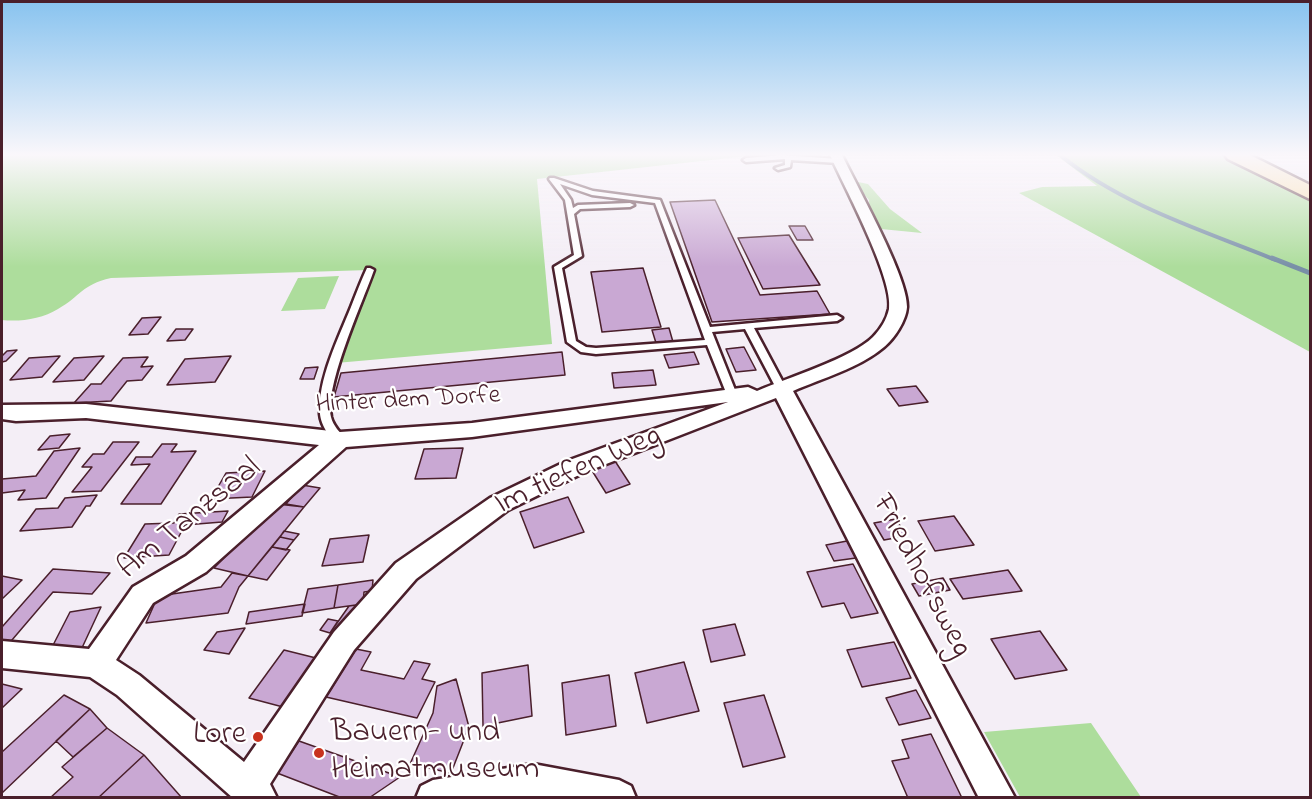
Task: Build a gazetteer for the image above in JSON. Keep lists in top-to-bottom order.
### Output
{
  "streets": {
    "street": [
      "Hinter dem Dorfe",
      "Im tiefen Weg",
      "Am Tanzsaal",
      "Friedhofsweg"
    ]
  },
  "crossings": [
    ["Hinter dem Dorfe", "Im tiefen Weg"],
    ["Hinter dem Dorfe", "Am Tanzsaal"],
    ["Hinter dem Dorfe", "Friedhofsweg"],
    ["Im tiefen Weg", "Friedhofsweg"]
  ],
  "places": ["Lore", "Bauern- und Heimatmuseum"]
}
